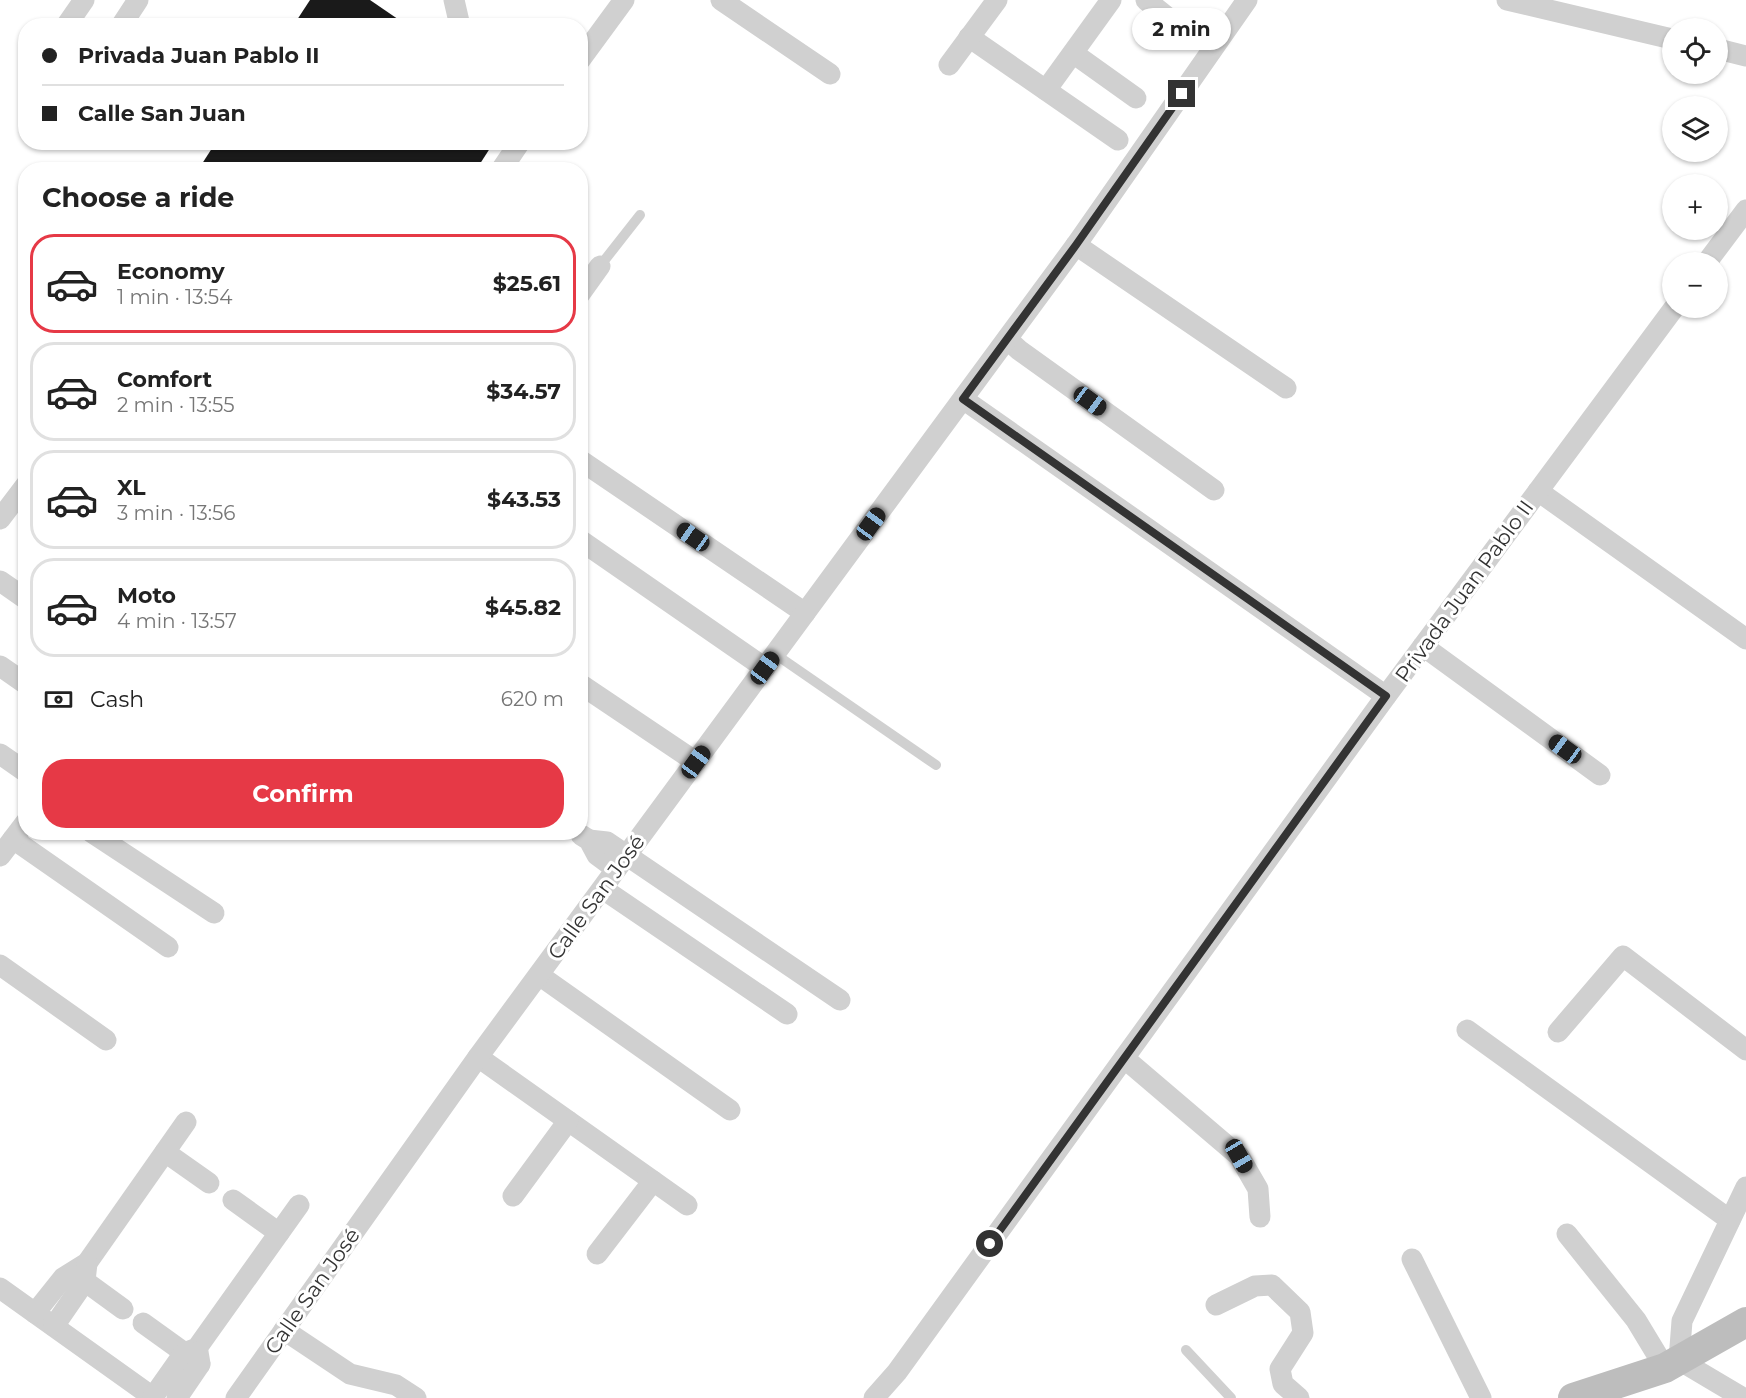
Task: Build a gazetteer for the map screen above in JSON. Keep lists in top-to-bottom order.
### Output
{
  "streets": {
    "street": ["Privada Juan Pablo II", "Calle San José"]
  },
  "page": {
    "bubble": "2 min",
    "map_buttons": ["+", "−"],
    "banner": ["Privada Juan Pablo II", "Calle San Juan"],
    "heading": "Choose a ride",
    "list": [
      {
        "name": "Economy",
        "note": "1 min · 13:54",
        "value": "$25.61"
      },
      {
        "name": "Comfort",
        "note": "2 min · 13:55",
        "value": "$34.57"
      },
      {
        "name": "XL",
        "note": "3 min · 13:56",
        "value": "$43.53"
      },
      {
        "name": "Moto",
        "note": "4 min · 13:57",
        "value": "$45.82"
      }
    ],
    "pay": ["Cash", "620 m"],
    "buttons": "Confirm"
  }
}
